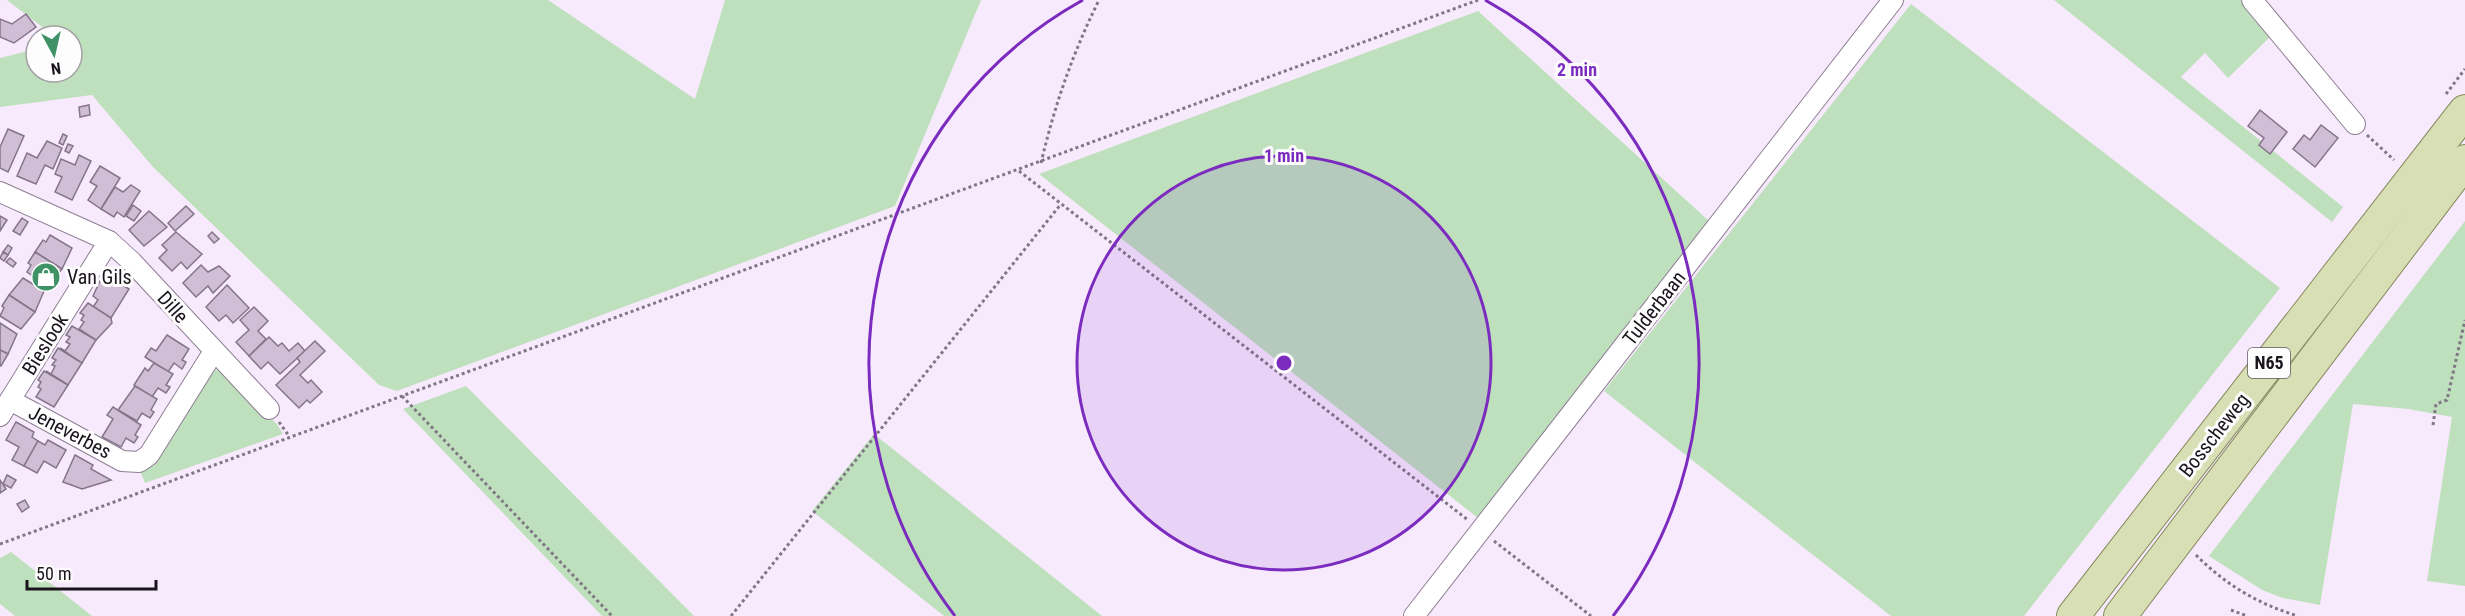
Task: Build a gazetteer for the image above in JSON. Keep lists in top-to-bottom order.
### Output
{
  "streets": {
    "main road": ["N65", "Bosscheweg"],
    "street": [
      "Dille",
      "Tulderbaan",
      "Bieslook",
      "Jeneverbes"
    ]
  },
  "crossings": [
    ["Dille", "Bieslook"],
    ["Dille", "Jeneverbes"],
    ["Bieslook", "Jeneverbes"]
  ],
  "places": {
    "shop": ["Van Gils"]
  },
  "scale_bar": "50 m",
  "north": "bottom",
  "rings": ["2 min", "1 min"]
}
